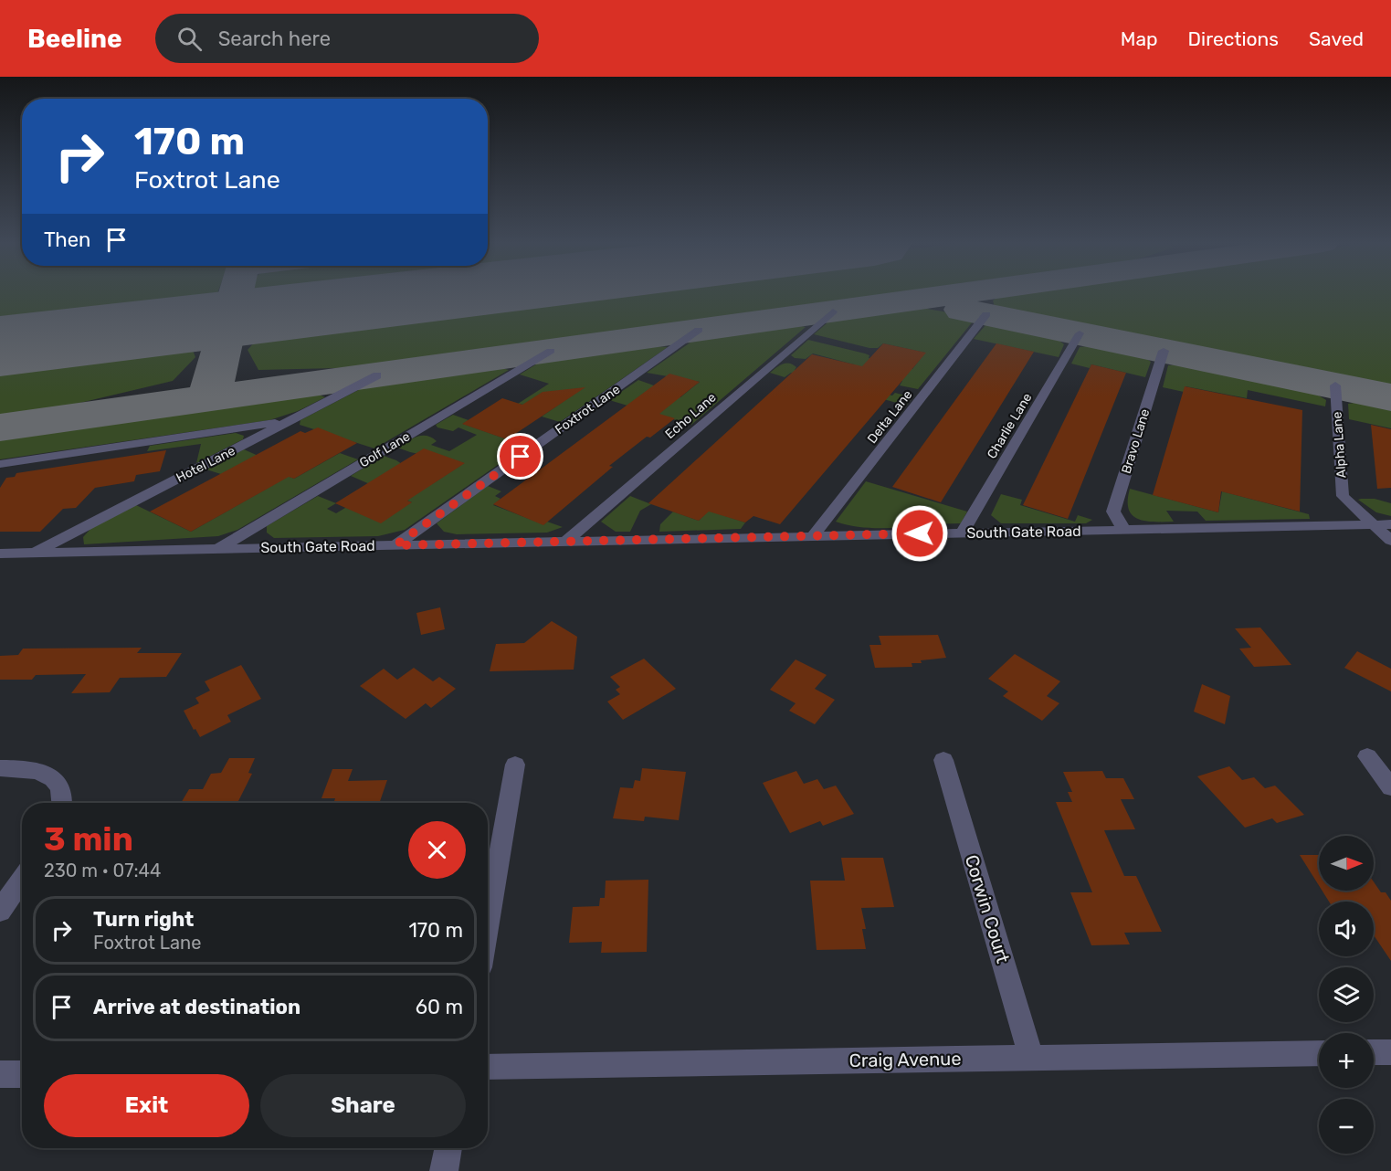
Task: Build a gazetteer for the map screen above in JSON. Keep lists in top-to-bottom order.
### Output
{
  "streets": {
    "street": [
      "Foxtrot Lane",
      "Echo Lane",
      "Delta Lane",
      "Charlie Lane",
      "Bravo Lane",
      "Alpha Lane",
      "Golf Lane",
      "Hotel Lane",
      "South Gate Road",
      "Corwin Court",
      "Craig Avenue"
    ]
  },
  "crossings": [
    ["Foxtrot Lane", "South Gate Road"],
    ["Echo Lane", "South Gate Road"],
    ["Delta Lane", "South Gate Road"],
    ["Charlie Lane", "South Gate Road"],
    ["Bravo Lane", "South Gate Road"],
    ["Alpha Lane", "South Gate Road"],
    ["Golf Lane", "South Gate Road"],
    ["Hotel Lane", "South Gate Road"],
    ["Corwin Court", "Craig Avenue"]
  ],
  "north": "right",
  "page": {
    "header": "Beeline",
    "search": "Search here",
    "nav": ["Map", "Directions", "Saved"],
    "turn": ["170 m", "Foxtrot Lane"],
    "then": "Then",
    "heading": ["3 min", "230 m · 07:44"],
    "map_buttons": ["+", "−"],
    "list": [
      {
        "name": "Turn right",
        "note": "Foxtrot Lane",
        "value": "170 m"
      },
      {
        "name": "Arrive at destination",
        "value": "60 m"
      }
    ],
    "buttons": ["Exit", "Share"]
  }
}
